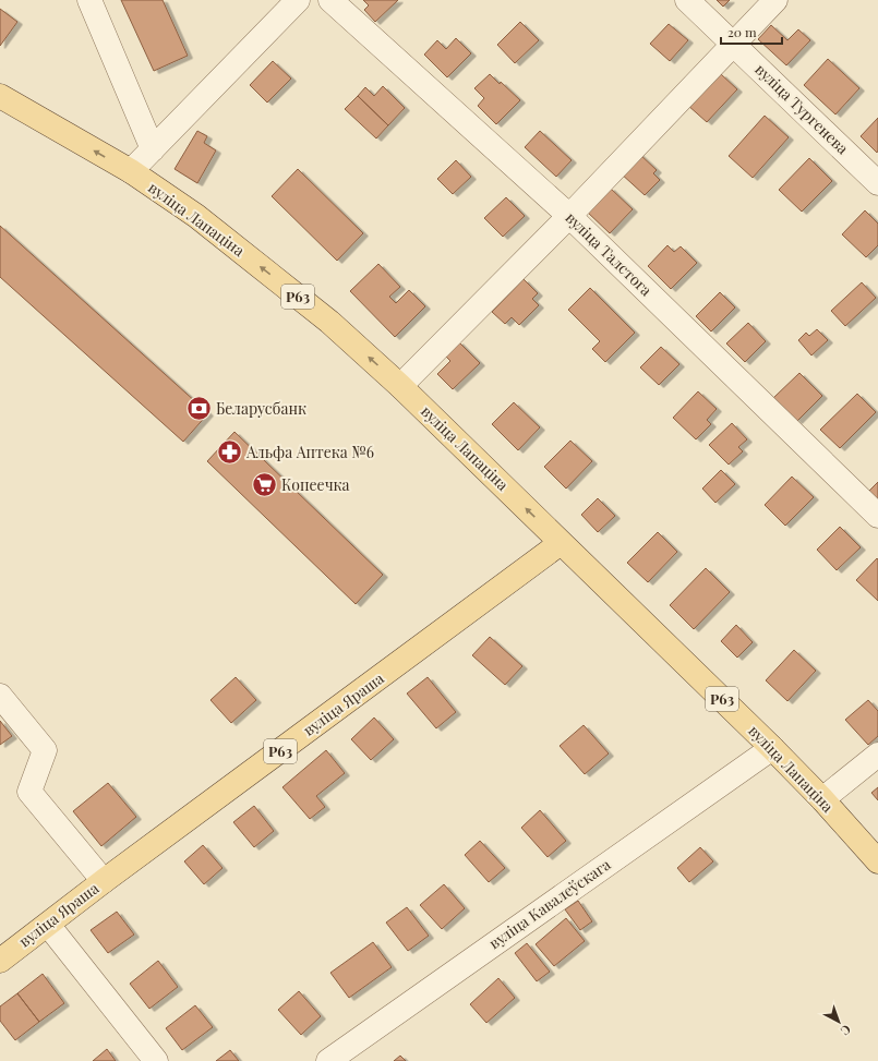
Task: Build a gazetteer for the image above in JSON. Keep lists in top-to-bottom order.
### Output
{
  "streets": {
    "main road": ["вуліца Лапаціна", "Р63", "вуліца Яраша"],
    "street": ["вуліца Тургенева", "вуліца Талстога", "вуліца Кавалеўскага"]
  },
  "crossings": [
    ["вуліца Лапаціна", "вуліца Яраша"],
    ["вуліца Лапаціна", "вуліца Кавалеўскага"]
  ],
  "one_way": ["вуліца Лапаціна"],
  "places": {
    "bank": ["Беларусбанк"],
    "pharmacy": ["Альфа Аптека №6"],
    "supermarket": ["Копеечка"]
  },
  "scale_bar": "20 m",
  "north": "bottom right"
}
